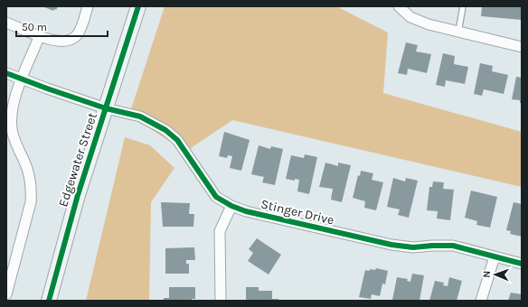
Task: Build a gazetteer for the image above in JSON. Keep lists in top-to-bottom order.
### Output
{
  "streets": {
    "street": ["Edgewater Street", "Stinger Drive"]
  },
  "crossings": [
    ["Edgewater Street", "Stinger Drive"]
  ],
  "scale_bar": "50 m",
  "north": "left"
}
